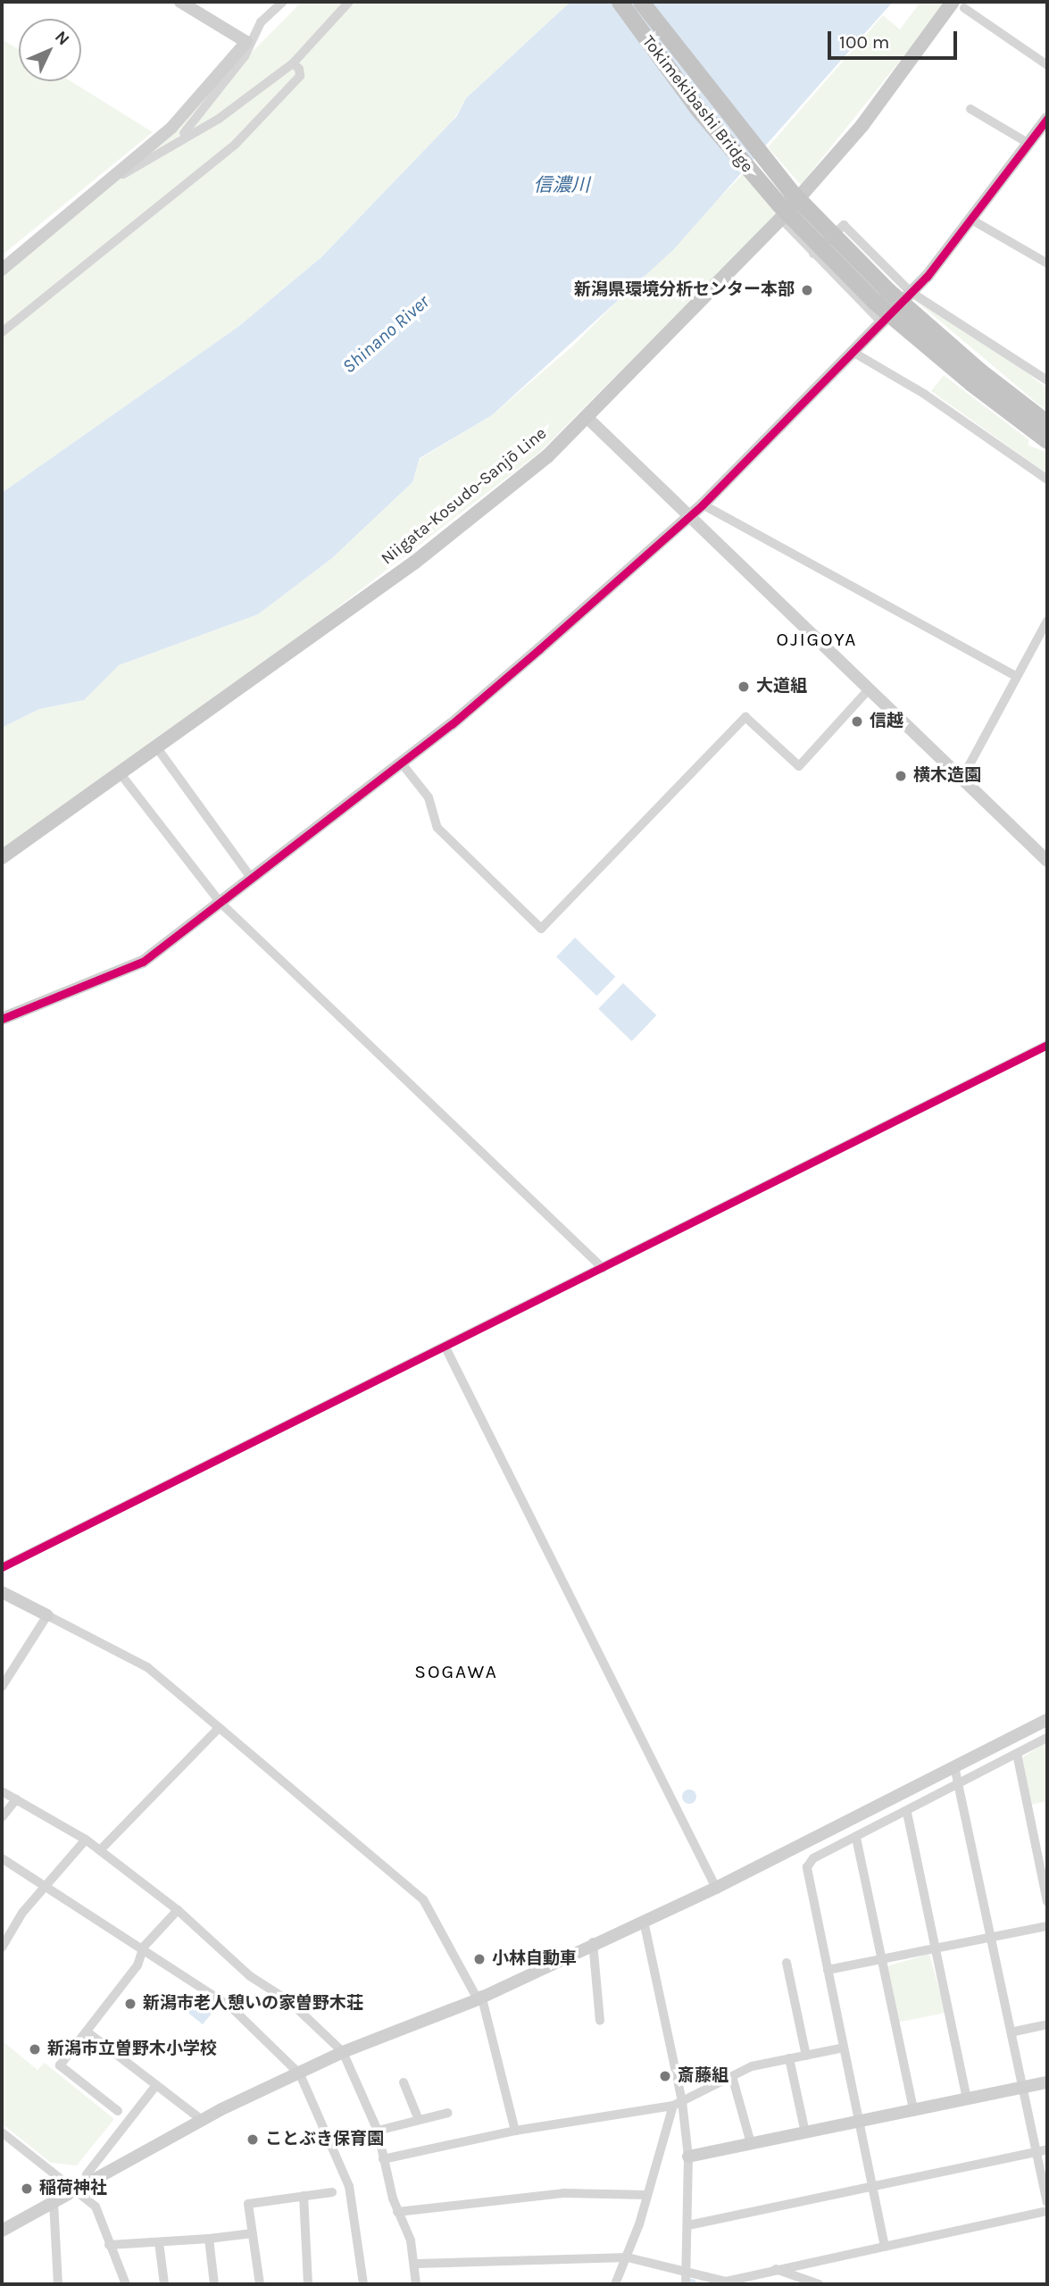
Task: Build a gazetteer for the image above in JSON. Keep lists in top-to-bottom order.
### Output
{
  "streets": {
    "main road": ["Niigata-Kosudo-Sanjō Line"]
  },
  "districts": ["OJIGOYA", "SOGAWA"],
  "water": ["信濃川", "Shinano River"],
  "places": [
    "新潟県環境分析センター本部",
    "大道組",
    "信越",
    "横木造園",
    "小林自動車",
    "新潟市老人憩いの家曽野木荘",
    "新潟市立曽野木小学校",
    "斎藤組",
    "ことぶき保育園",
    "稲荷神社"
  ],
  "scale_bar": "100 m",
  "north": "top right"
}
